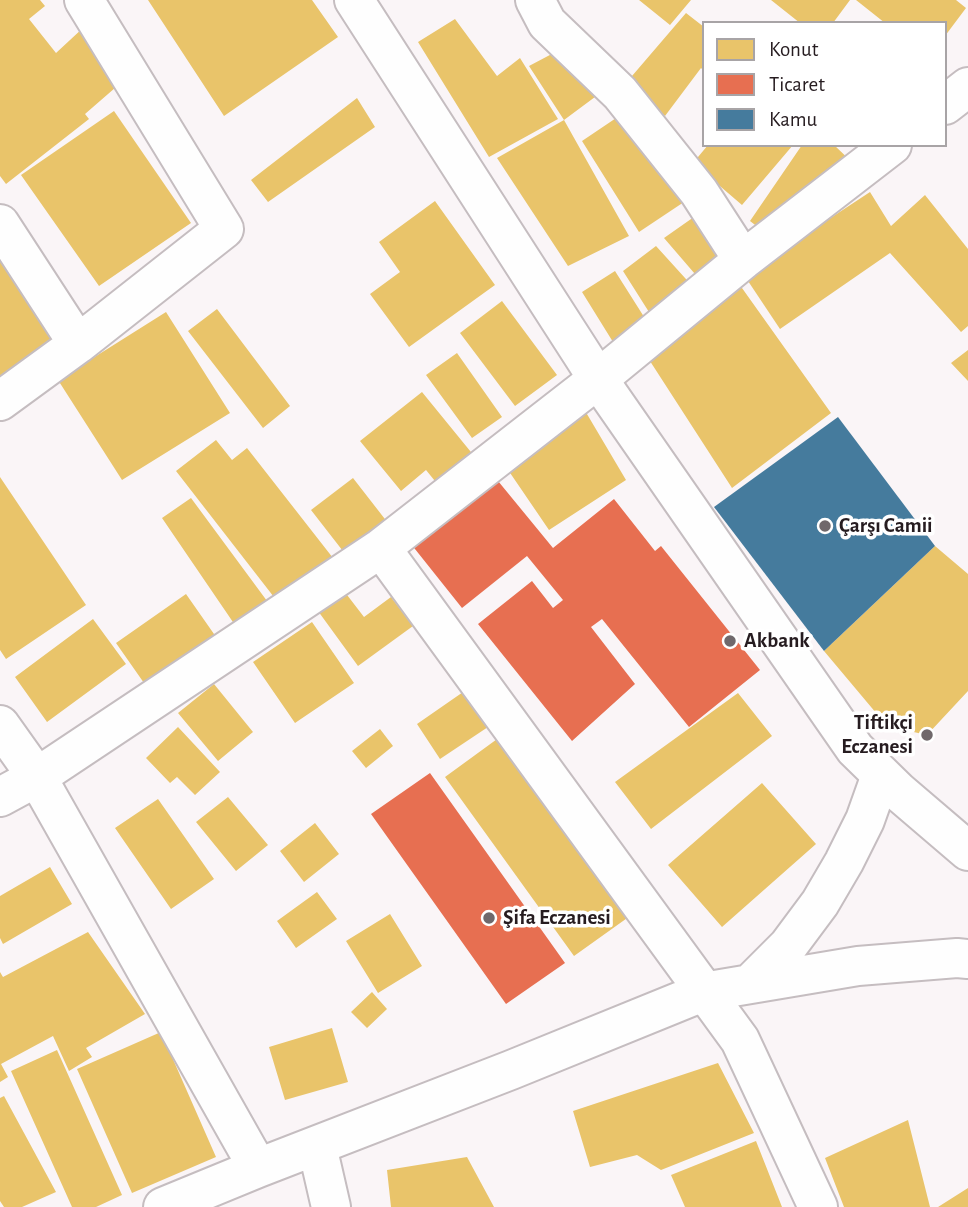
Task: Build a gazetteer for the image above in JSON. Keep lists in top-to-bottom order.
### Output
{
  "places": [
    "Çarşı Camii",
    "Akbank",
    "Tiftikçi Eczanesi",
    "Şifa Eczanesi"
  ],
  "legend": ["Konut", "Ticaret", "Kamu"]
}
